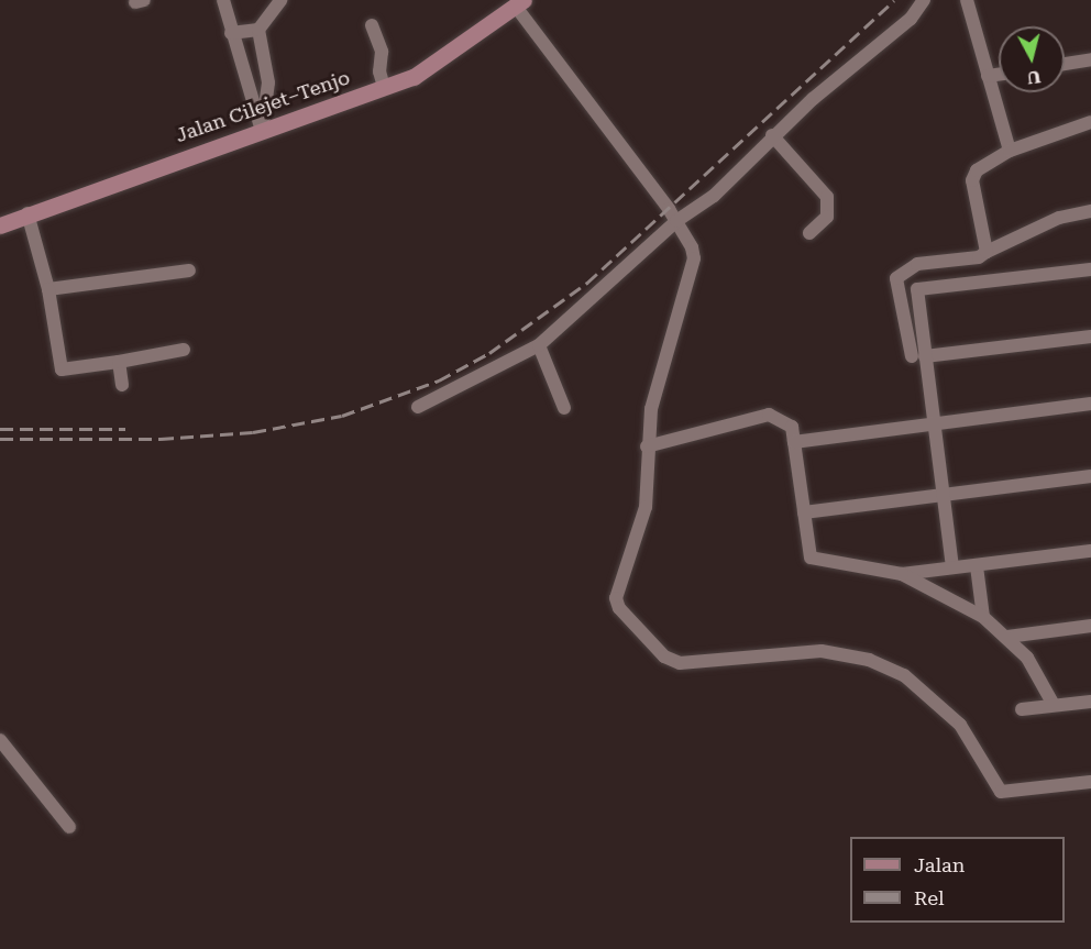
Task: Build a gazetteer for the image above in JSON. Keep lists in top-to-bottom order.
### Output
{
  "streets": {
    "main road": ["Jalan Cilejet–Tenjo"]
  },
  "legend": ["Jalan", "Rel"],
  "north": "bottom"
}
